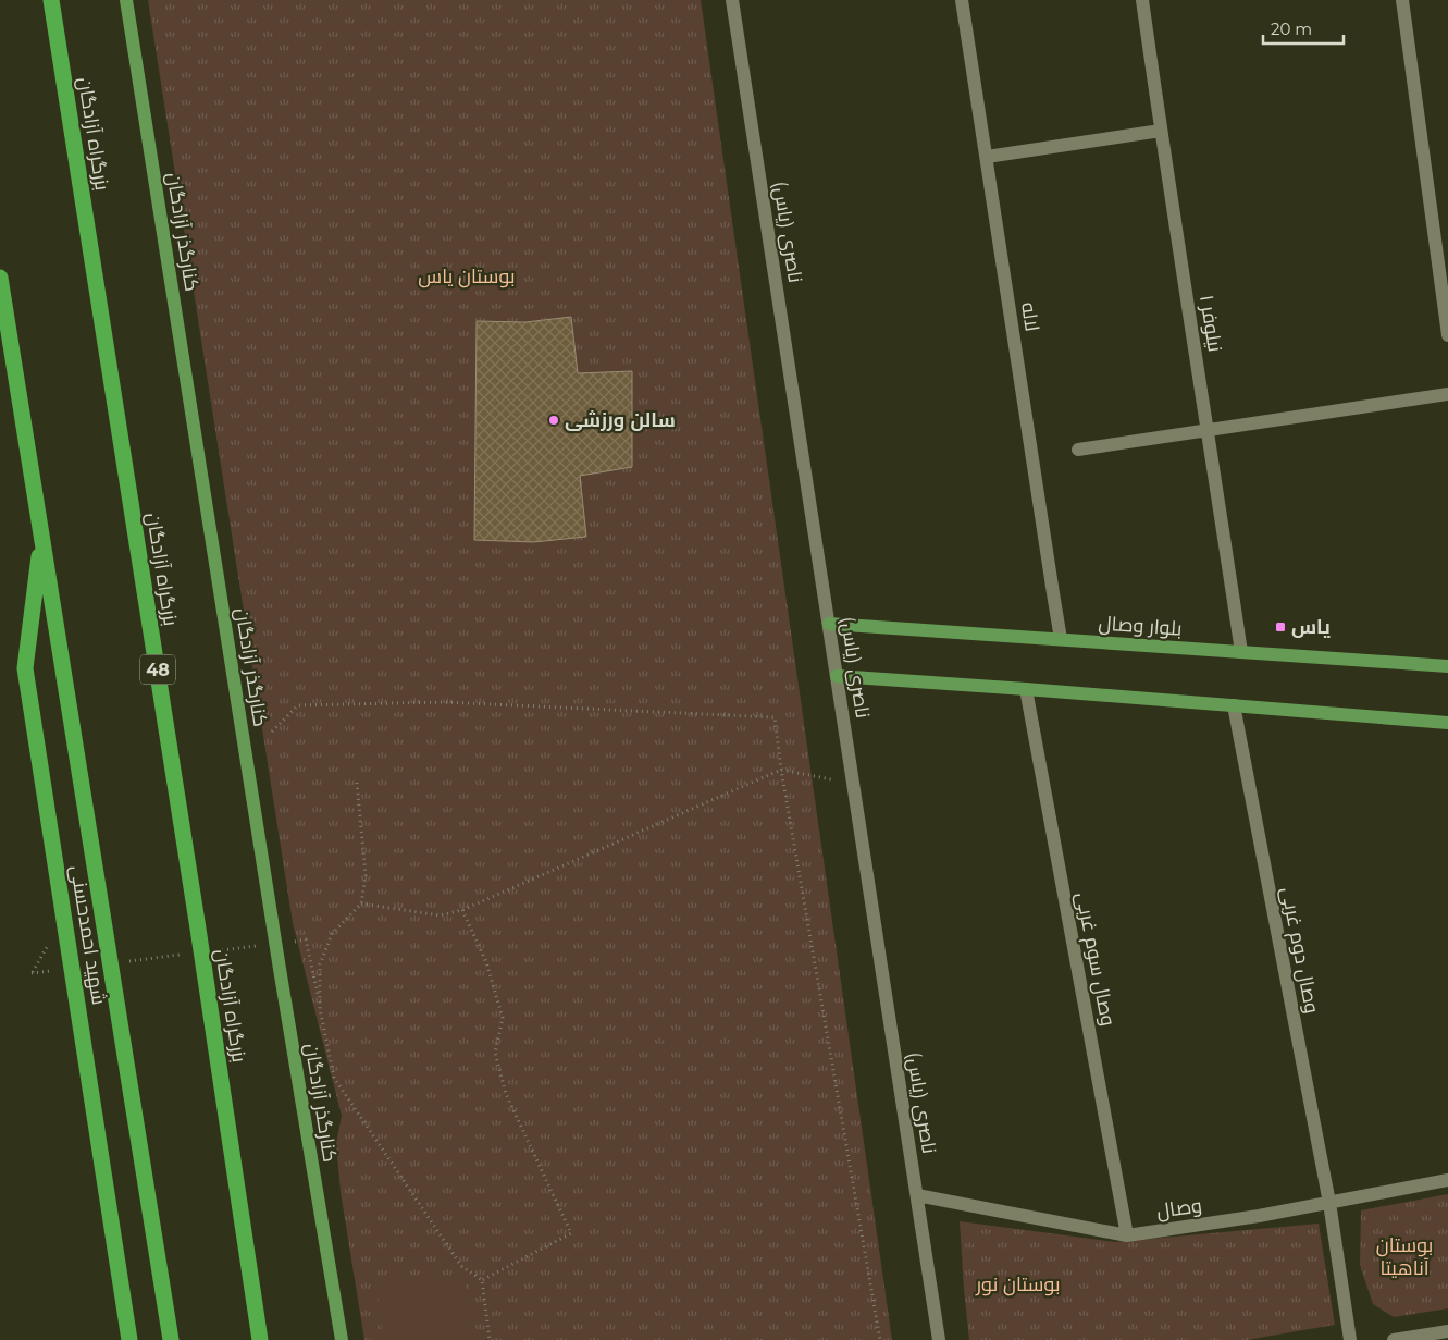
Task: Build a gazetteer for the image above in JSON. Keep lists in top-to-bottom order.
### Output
{
  "streets": {
    "highway": ["بزرگراه آزادگان", "48", "شهید احمدحسنی"],
    "main road": ["کنارگذر آزادگان", "بلوار وصال"],
    "street": [
      "ناصری (یاس)",
      "لاله",
      "نیلوفر ۱",
      "وصال دوم غربی",
      "وصال سوم غربی",
      "وصال"
    ]
  },
  "crossings": [
    ["ناصری (یاس)", "بلوار وصال"],
    ["ناصری (یاس)", "وصال"],
    ["لاله", "بلوار وصال"],
    ["نیلوفر ۱", "بلوار وصال"],
    ["وصال دوم غربی", "وصال"],
    ["وصال سوم غربی", "وصال"]
  ],
  "parks": ["بوستان یاس", "بوستان آناهیتا", "بوستان نور"],
  "places": {
    "other": ["سالن ورزشی"],
    "transit": ["یاس"]
  },
  "scale_bar": "20 m"
}
